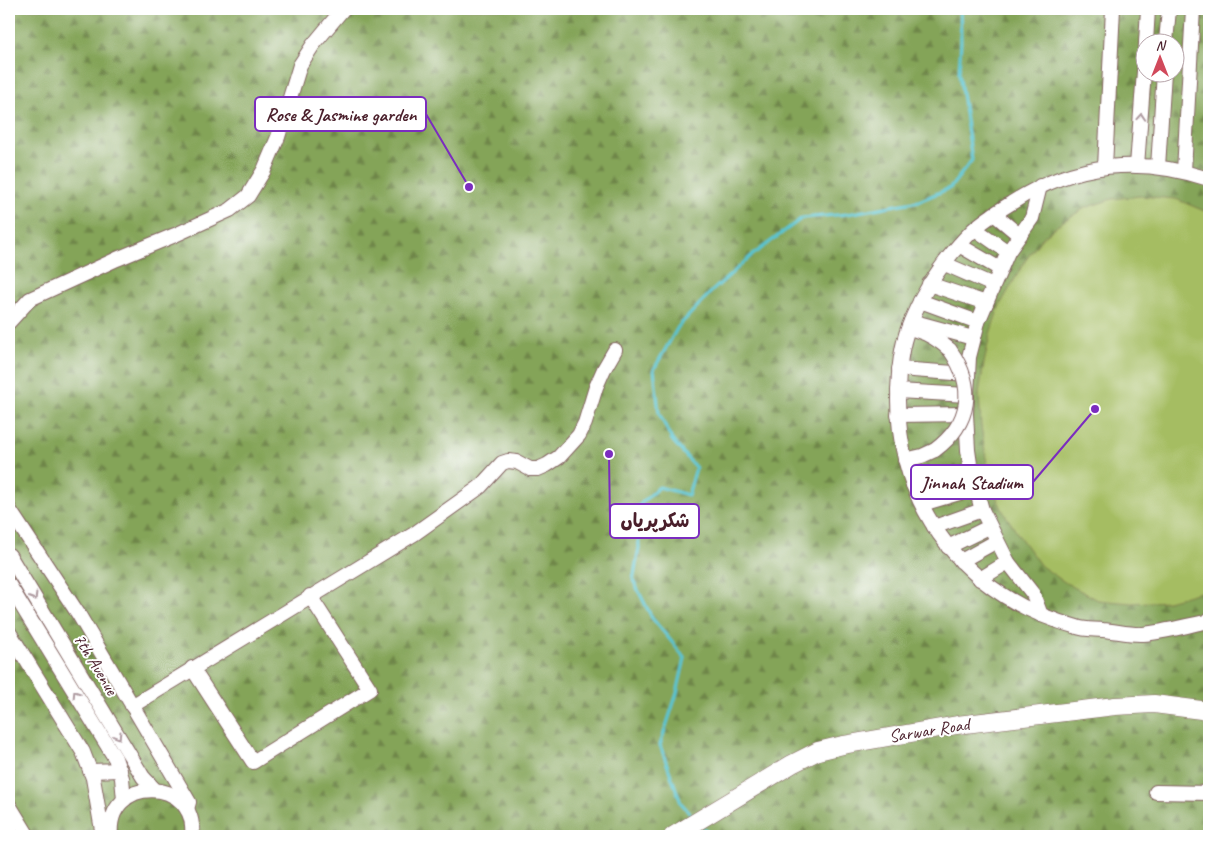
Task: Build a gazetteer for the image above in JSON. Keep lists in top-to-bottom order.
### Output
{
  "streets": {
    "main road": ["Sarwar Road"],
    "street": ["7th Avenue"]
  },
  "places": ["Rose & Jasmine garden", "Jinnah Stadium", "شکرپریاں"],
  "north": "top"
}
